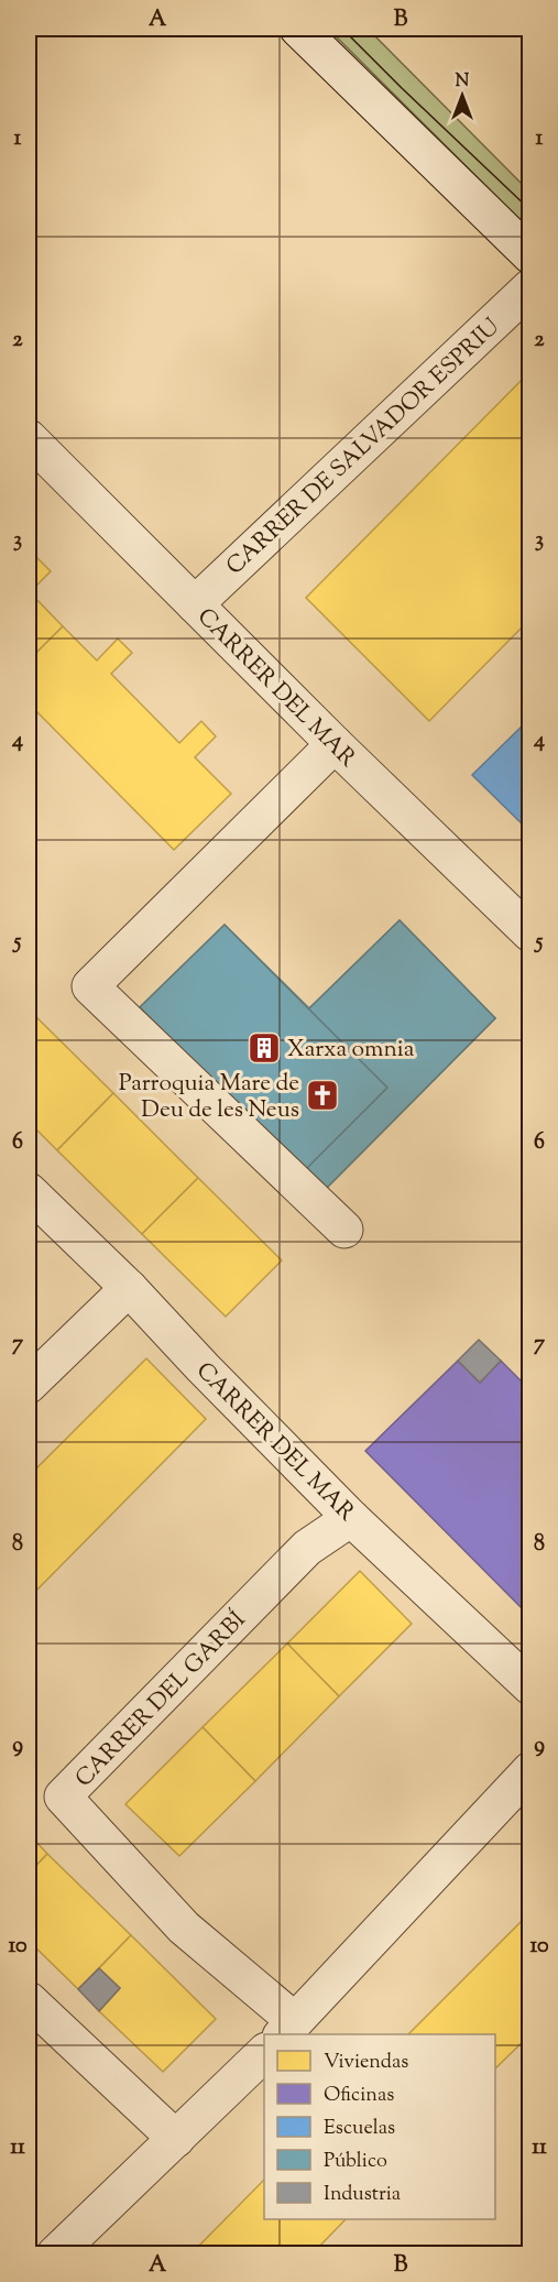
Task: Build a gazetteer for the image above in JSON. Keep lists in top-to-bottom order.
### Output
{
  "streets": {
    "street": ["CARRER DE SALVADOR ESPRIU", "CARRER DEL MAR", "CARRER DEL GARBÍ"]
  },
  "crossings": [
    ["CARRER DE SALVADOR ESPRIU", "CARRER DEL MAR"],
    ["CARRER DEL MAR", "CARRER DEL GARBÍ"]
  ],
  "places": {
    "building": ["Xarxa omnia"],
    "church": ["Parroquia Mare de Deu de les Neus"]
  },
  "legend": [
    "Viviendas",
    "Oficinas",
    "Escuelas",
    "Público",
    "Industria"
  ],
  "north": "top",
  "grid": {
    "columns": ["A", "B"],
    "rows": [
      "1",
      "2",
      "3",
      "4",
      "5",
      "6",
      "7",
      "8",
      "9",
      "10",
      "11"
    ]
  }
}
